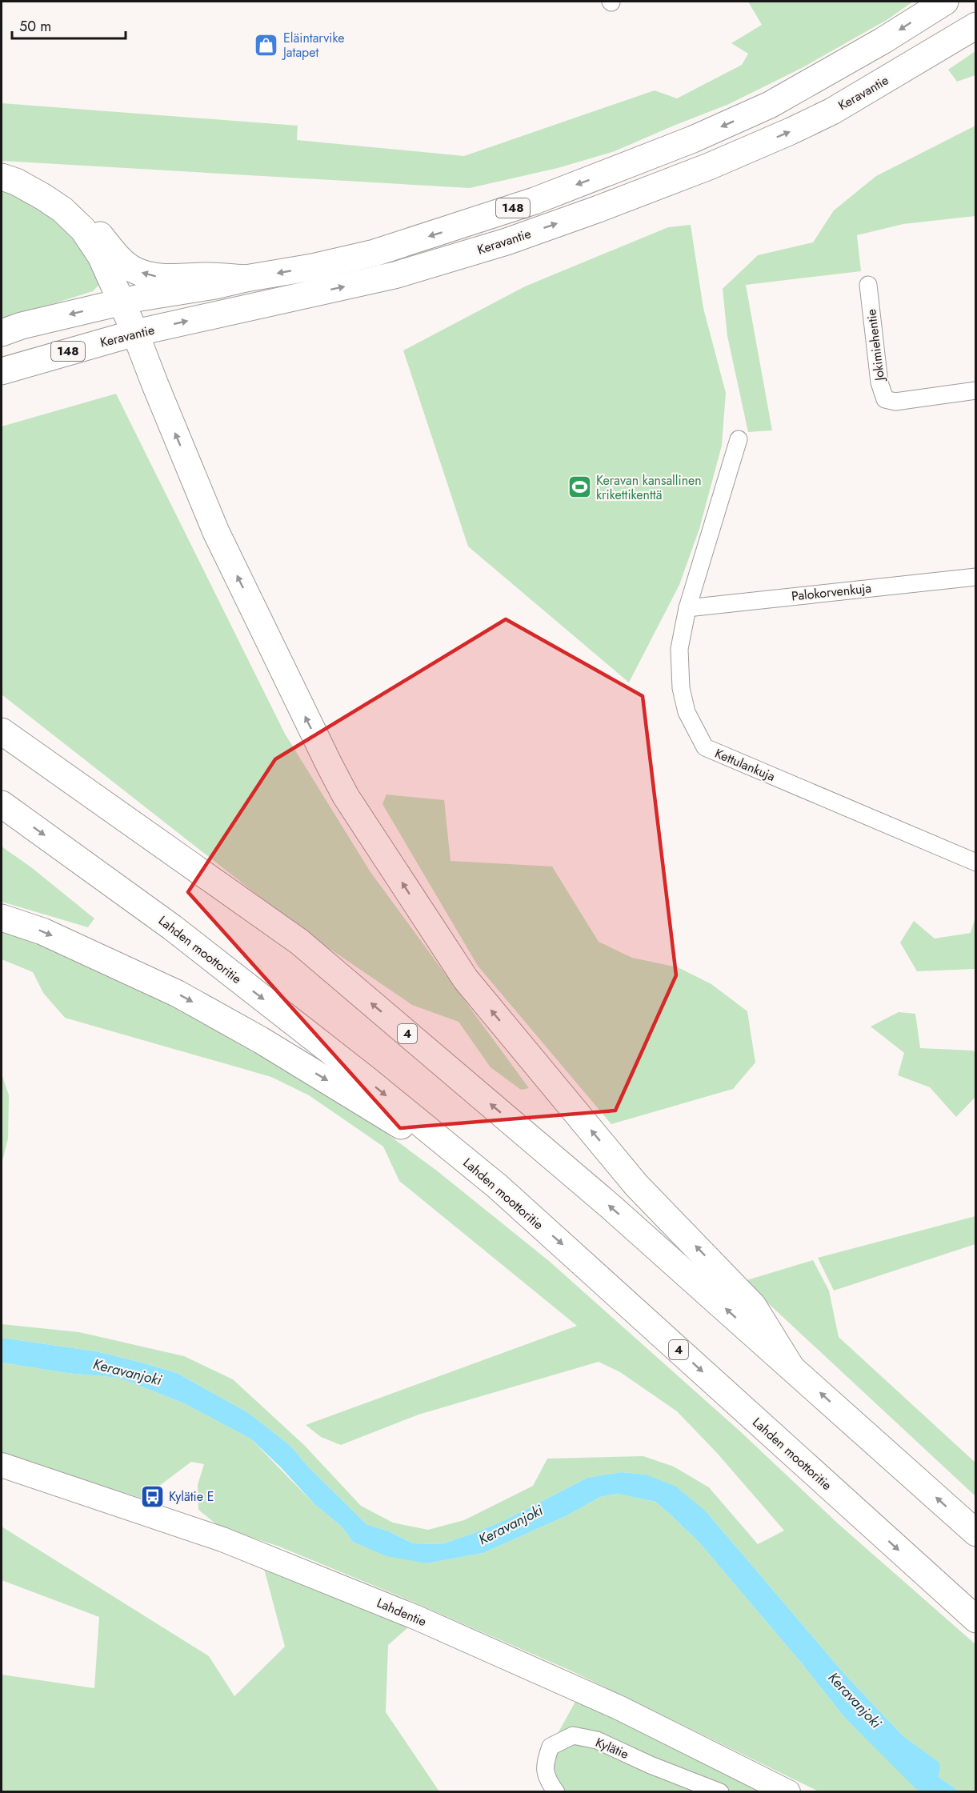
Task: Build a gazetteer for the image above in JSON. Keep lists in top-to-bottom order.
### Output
{
  "streets": {
    "main road": [
      "Keravantie",
      "148",
      "Lahden moottoritie",
      "4",
      "Lahdentie"
    ],
    "street": [
      "Jokimiehentie",
      "Palokorvenkuja",
      "Kettulankuja",
      "Kylätie"
    ]
  },
  "crossings": [
    ["Palokorvenkuja", "Kettulankuja"]
  ],
  "water": ["Keravanjoki"],
  "places": {
    "shop": ["Eläintarvike Jatapet"],
    "sports": ["Keravan kansallinen krikettikenttä"],
    "bus stop": ["Kylätie E"]
  },
  "scale_bar": "50 m"
}
